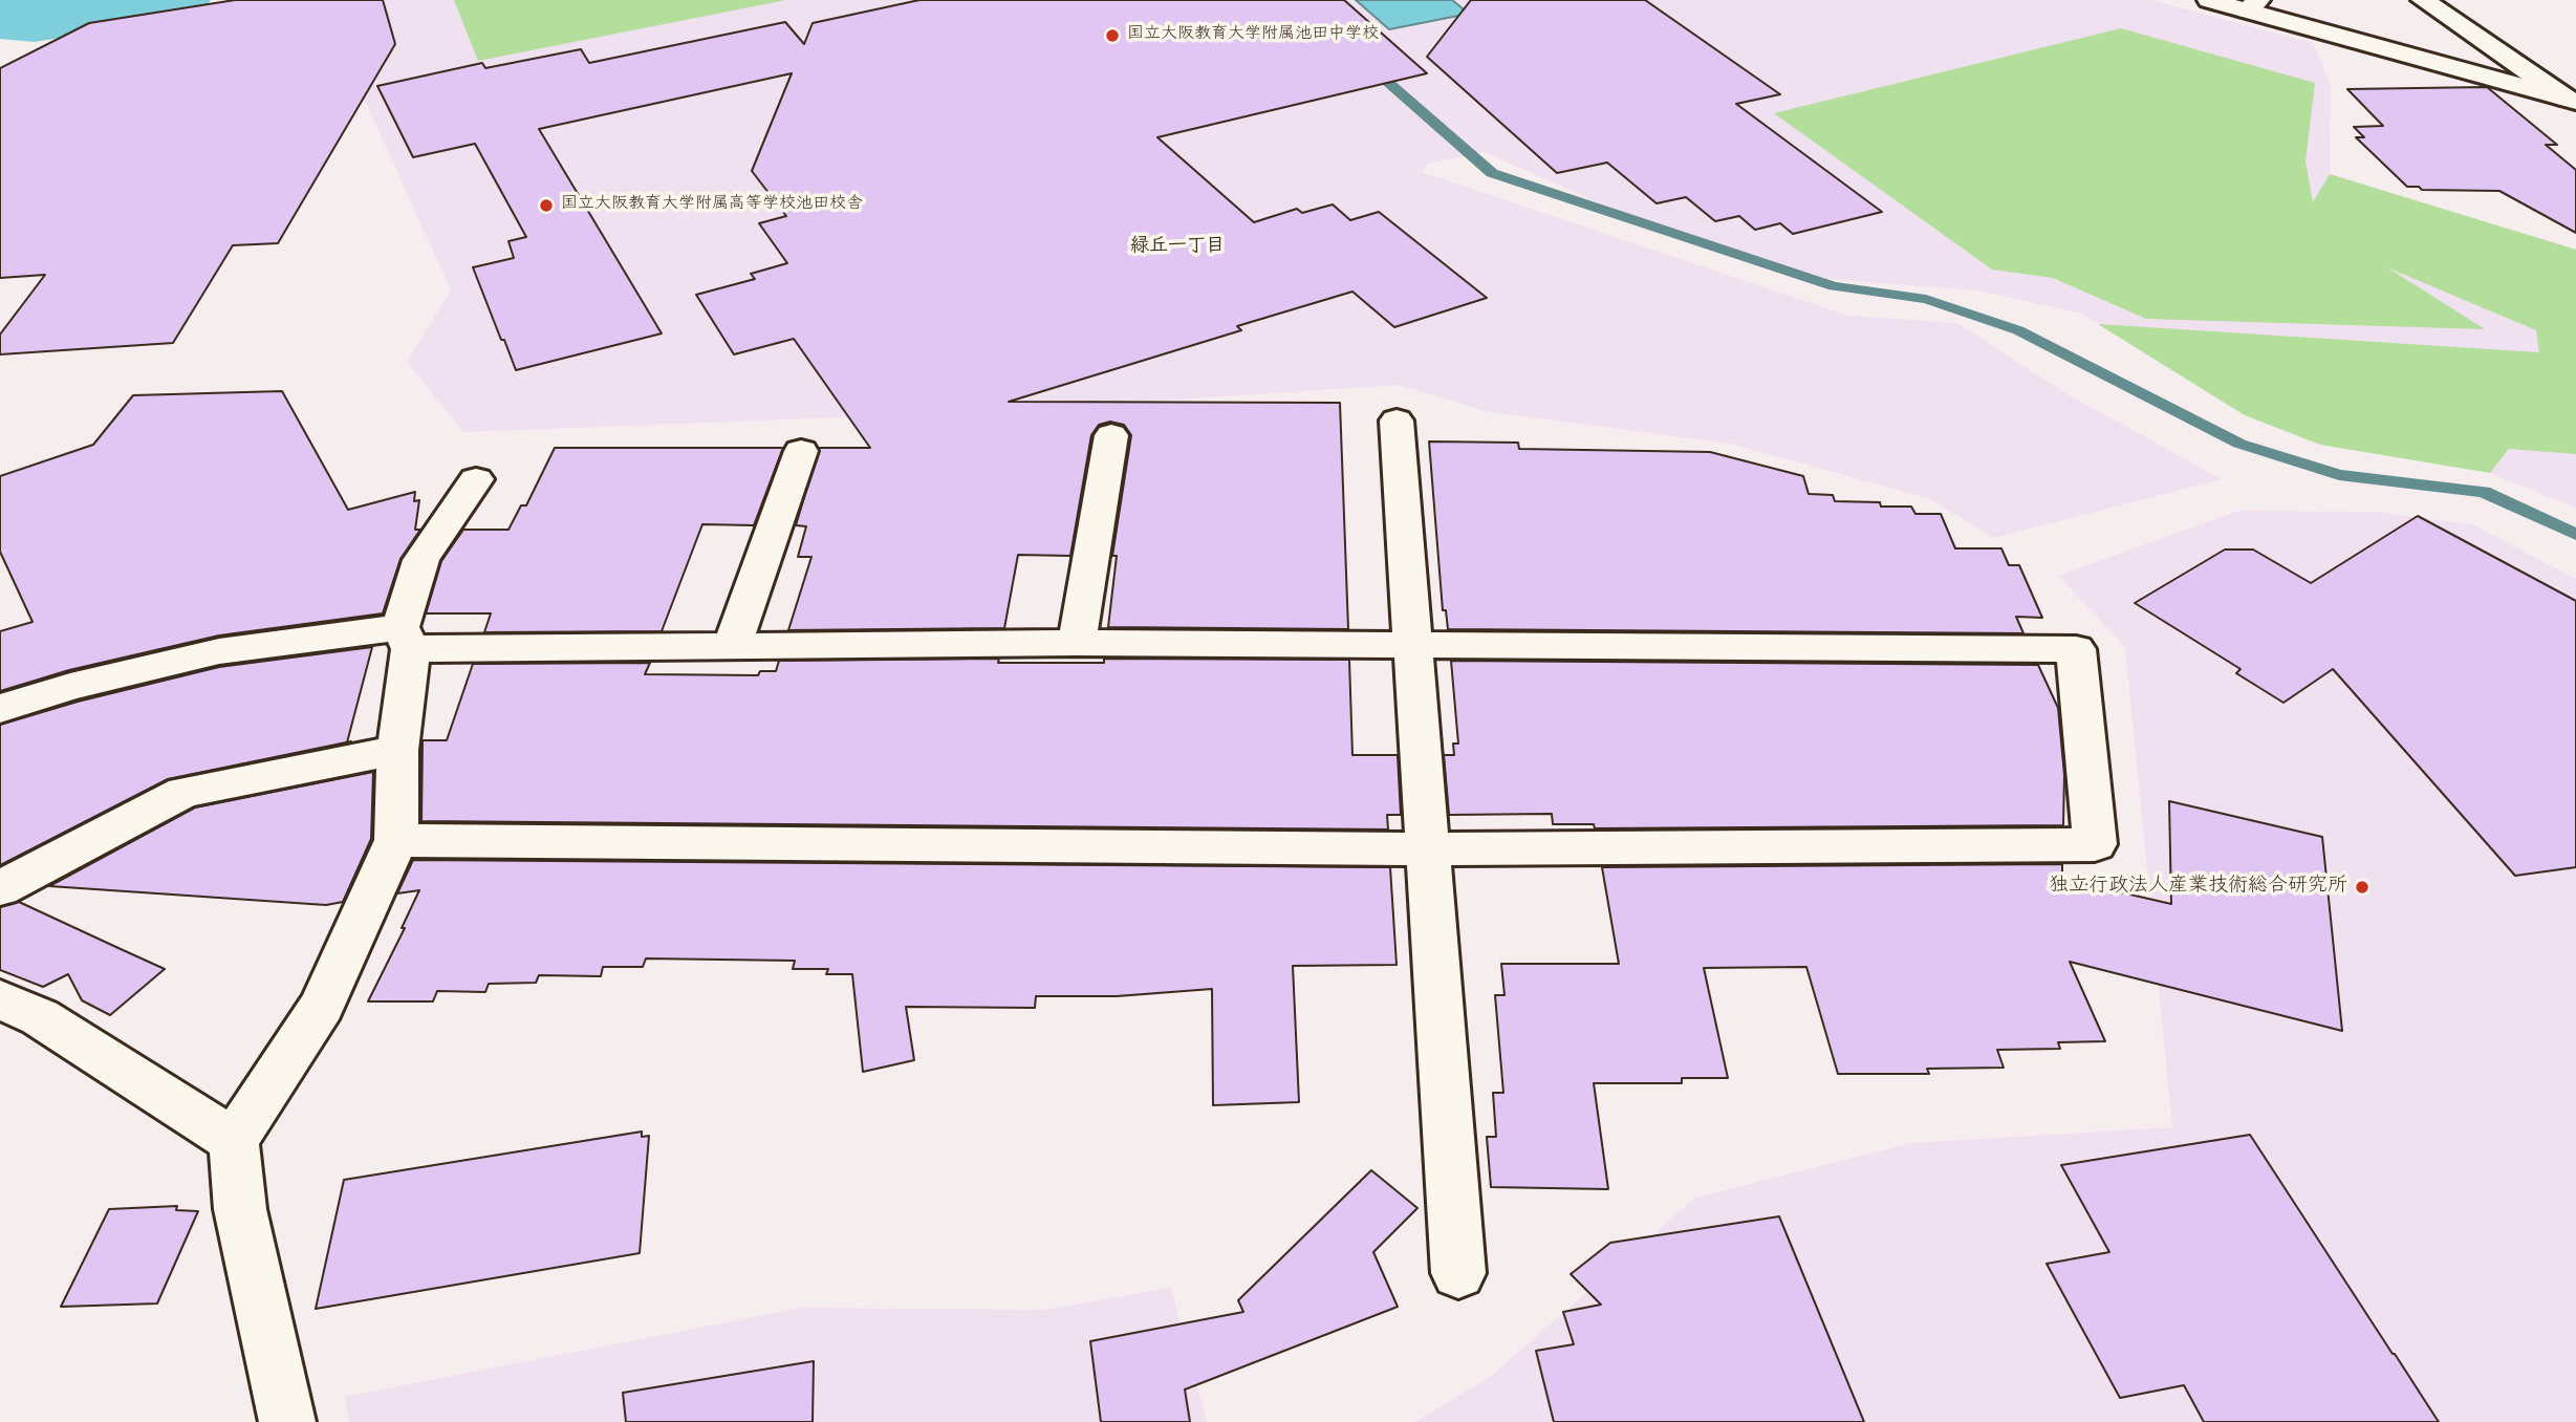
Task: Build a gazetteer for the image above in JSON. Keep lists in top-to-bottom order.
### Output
{
  "districts": ["緑丘一丁目"],
  "places": ["国立大阪教育大学附属池田中学校", "国立大阪教育大学附属高等学校池田校舎", "独立行政法人産業技術総合研究所"]
}
